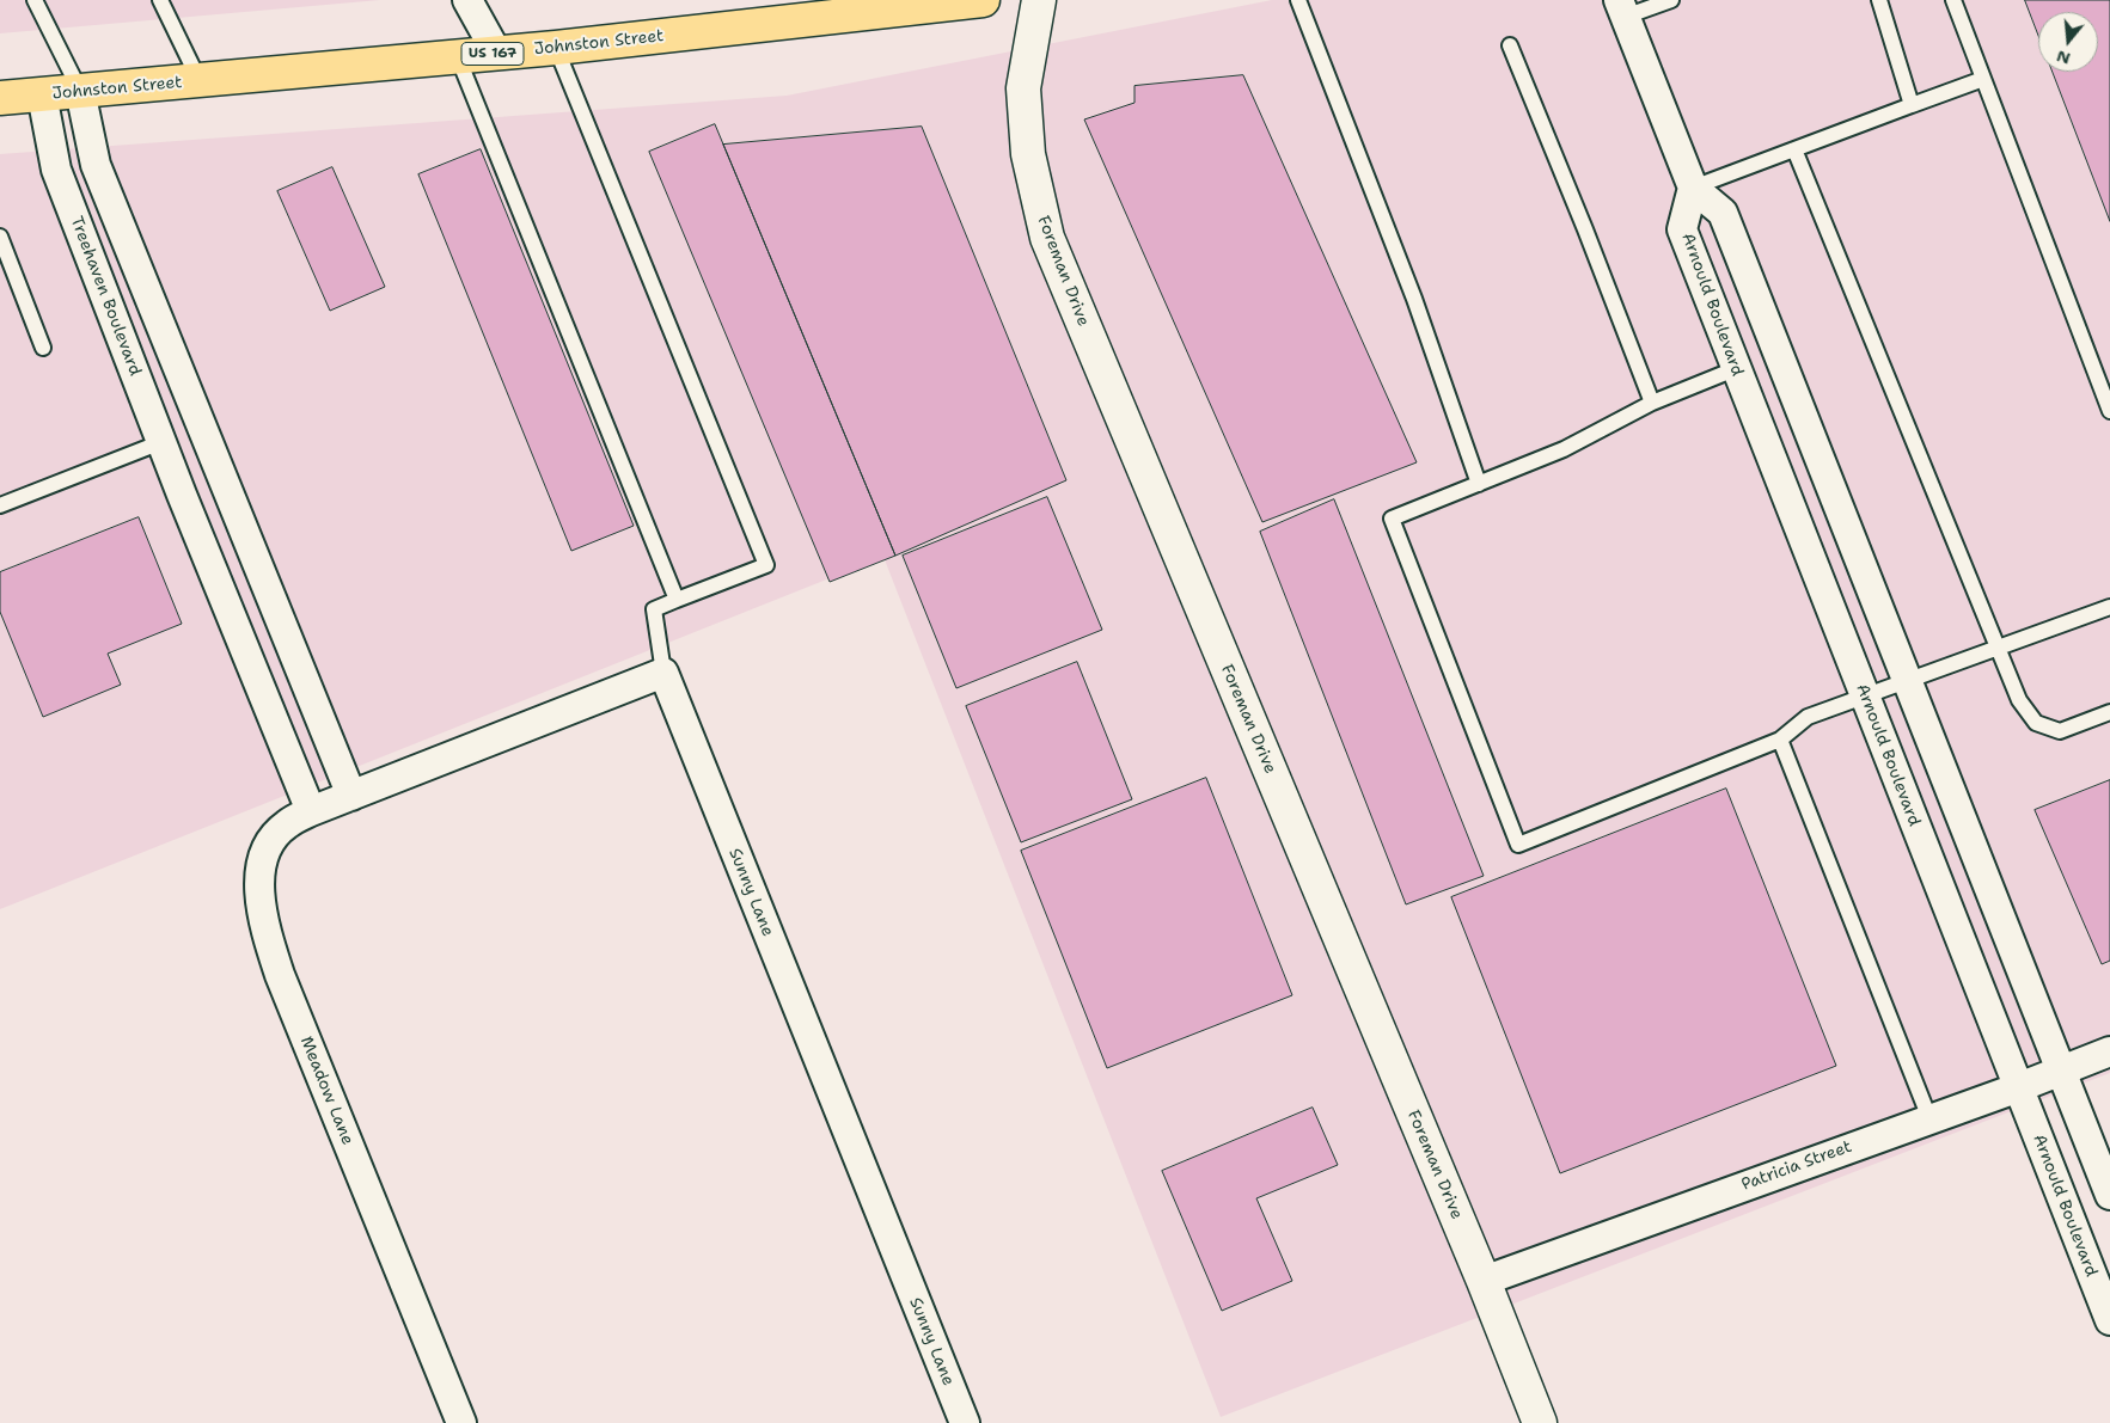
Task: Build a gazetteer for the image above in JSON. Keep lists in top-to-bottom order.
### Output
{
  "streets": {
    "main road": ["Johnston Street", "US 167"],
    "street": [
      "Foreman Drive",
      "Treehaven Boulevard",
      "Arnould Boulevard",
      "Sunny Lane",
      "Meadow Lane",
      "Patricia Street"
    ]
  },
  "crossings": [
    ["Johnston Street", "Treehaven Boulevard"],
    ["Foreman Drive", "Patricia Street"],
    ["Treehaven Boulevard", "Meadow Lane"],
    ["Arnould Boulevard", "Patricia Street"]
  ],
  "north": "bottom"
}
